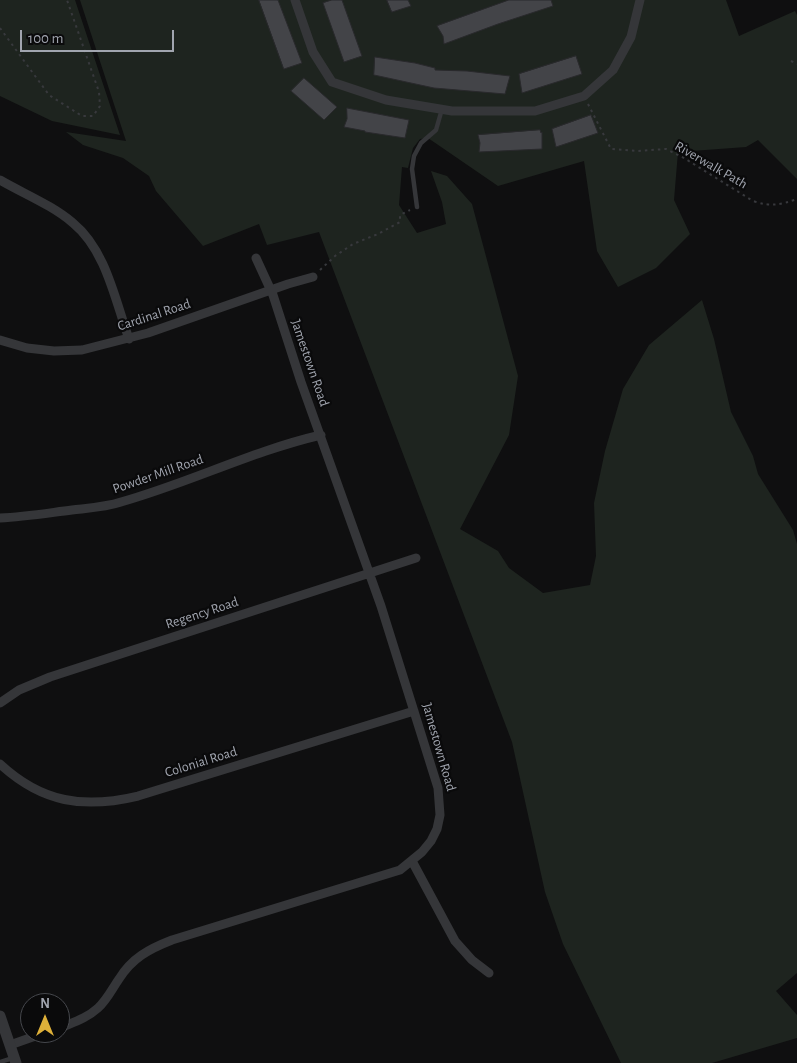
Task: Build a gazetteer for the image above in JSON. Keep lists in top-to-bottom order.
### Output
{
  "streets": {
    "street": [
      "Cardinal Road",
      "Jamestown Road",
      "Powder Mill Road",
      "Regency Road",
      "Colonial Road"
    ],
    "path": ["Riverwalk Path"]
  },
  "crossings": [
    ["Cardinal Road", "Jamestown Road"],
    ["Jamestown Road", "Powder Mill Road"],
    ["Jamestown Road", "Regency Road"],
    ["Jamestown Road", "Colonial Road"]
  ],
  "scale_bar": "100 m",
  "north": "top"
}
